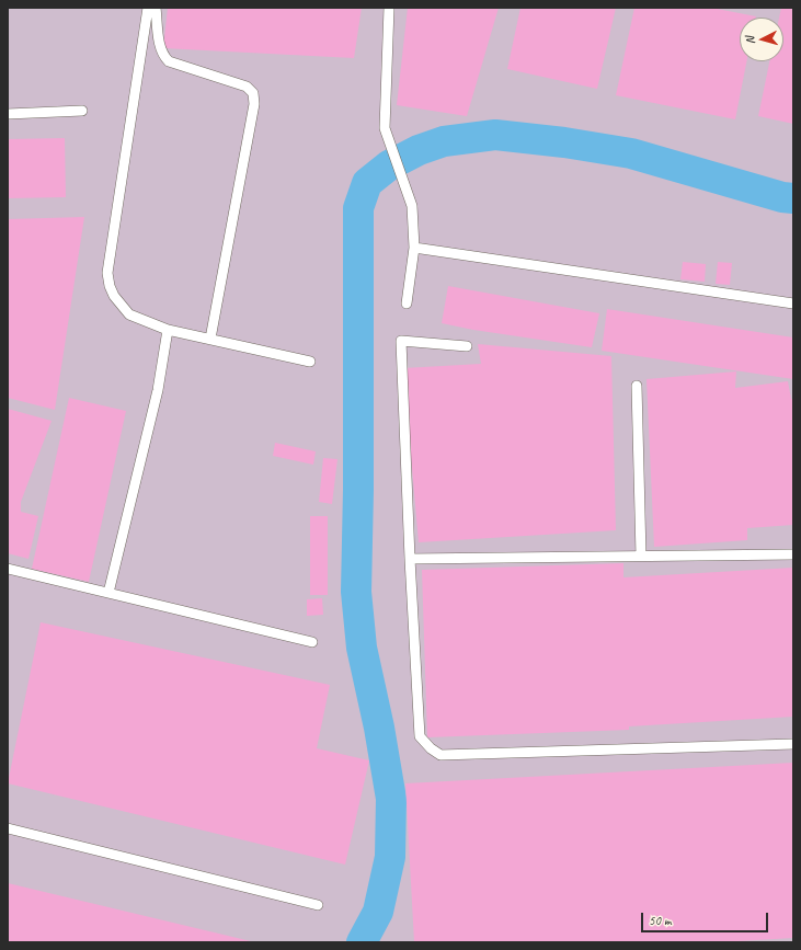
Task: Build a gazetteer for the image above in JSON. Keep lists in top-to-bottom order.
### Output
{
  "scale_bar": "50 m",
  "north": "left"
}
